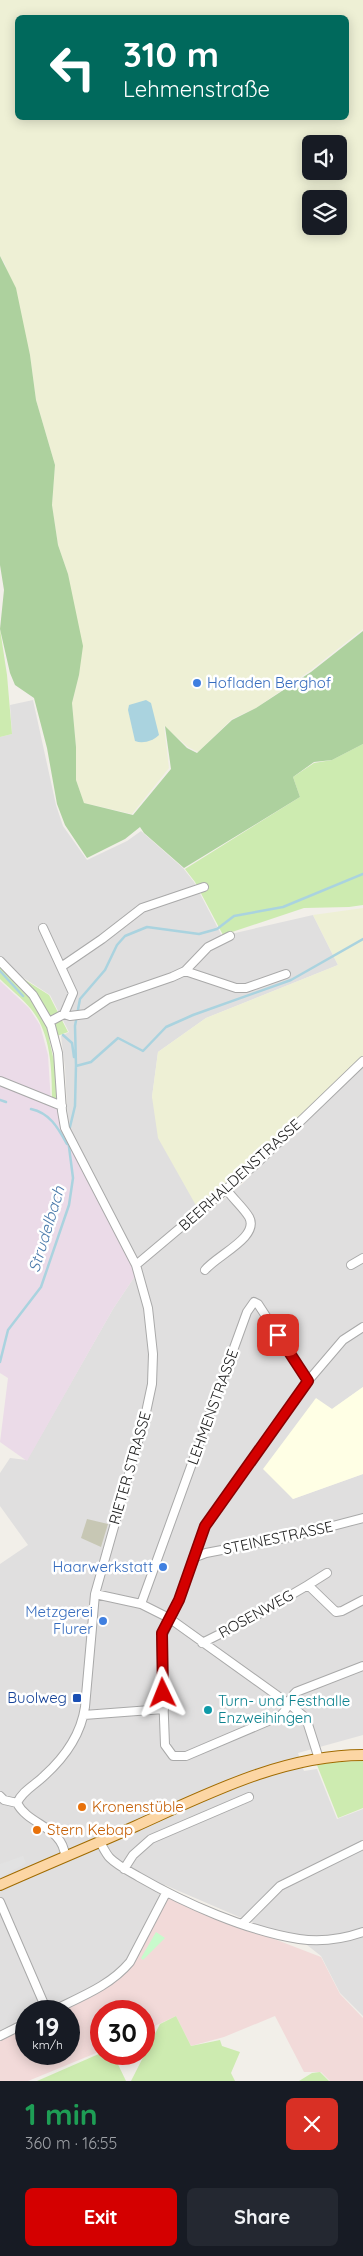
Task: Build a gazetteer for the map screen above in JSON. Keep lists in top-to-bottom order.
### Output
{
  "streets": {
    "street": [
      "BEERHALDENSTRASSE",
      "LEHMENSTRASSE",
      "RIETER STRASSE",
      "STEINESTRASSE",
      "ROSENWEG"
    ]
  },
  "crossings": [
    ["BEERHALDENSTRASSE", "RIETER STRASSE"]
  ],
  "water": ["Strudelbach"],
  "places": {
    "other": [
      "Hofladen Berghof",
      "Haarwerkstatt",
      "Metzgerei Flurer",
      "Turn- und Festhalle Enzweihingen",
      "Kronenstüble",
      "Stern Kebap"
    ],
    "transit": ["Buolweg"]
  },
  "page": {
    "turn": ["310 m", "Lehmenstraße"],
    "speed": "19 km/h",
    "limit": "30",
    "heading": ["1 min", "360 m · 16:55"],
    "buttons": ["Exit", "Share"]
  }
}
